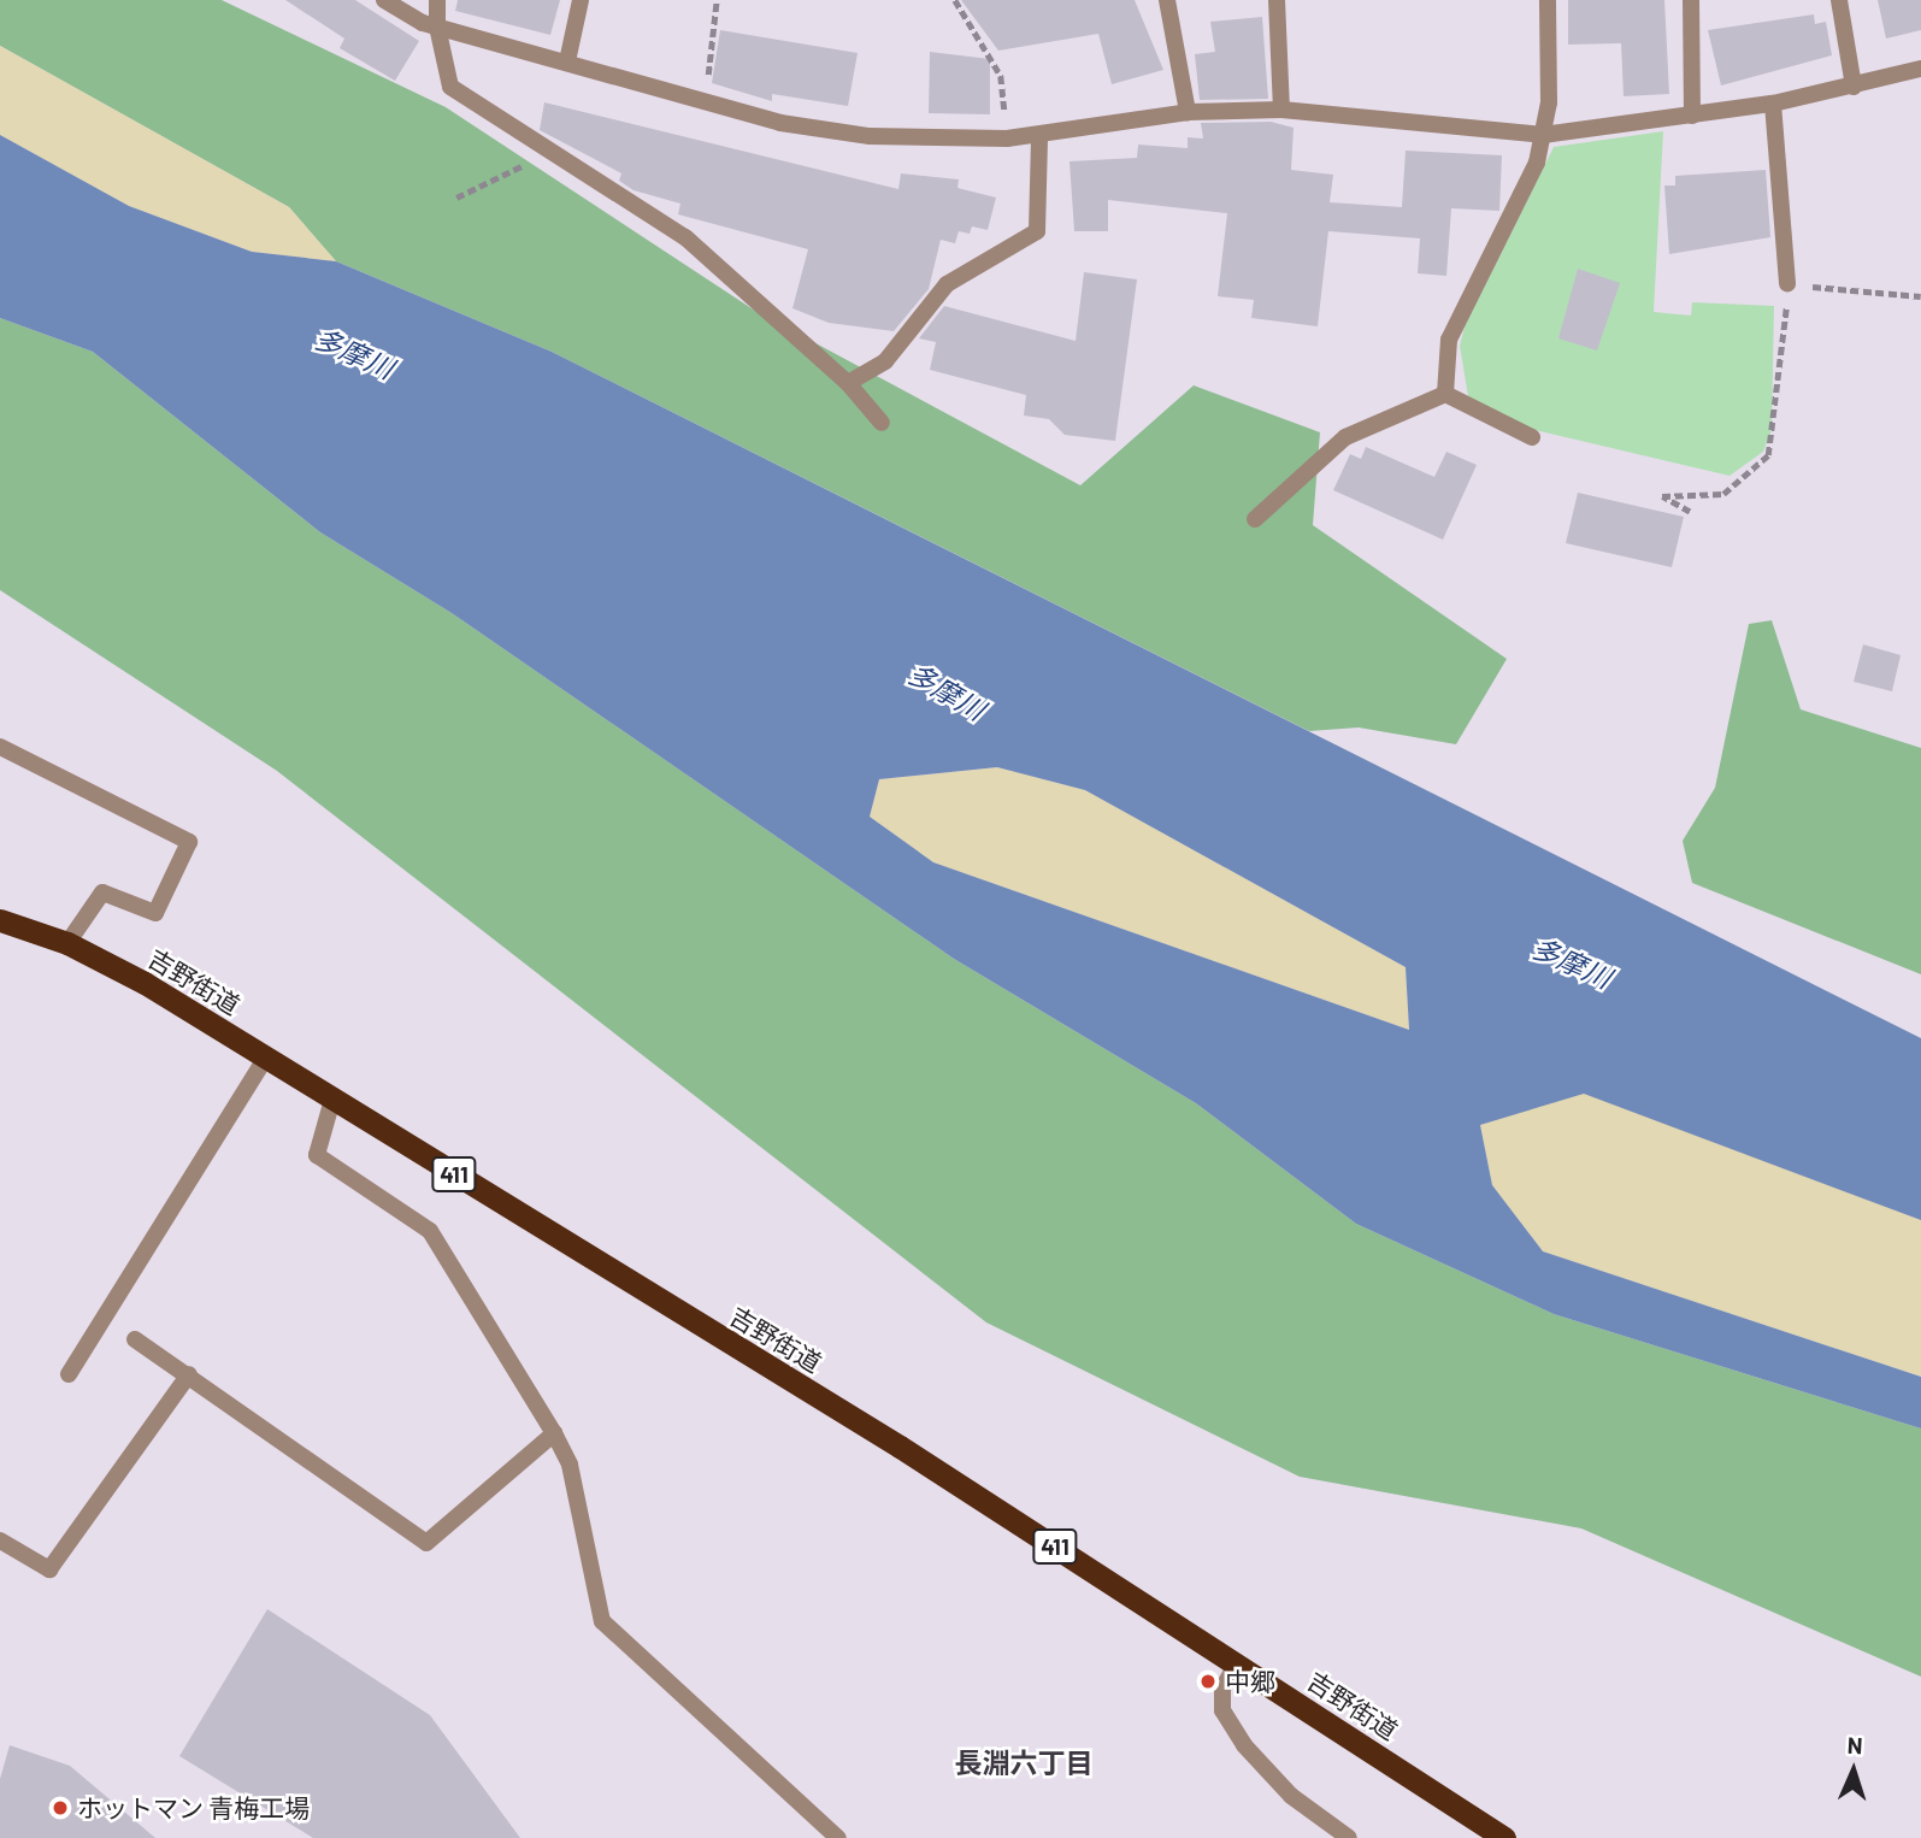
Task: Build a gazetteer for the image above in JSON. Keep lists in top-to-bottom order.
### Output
{
  "streets": {
    "highway": ["吉野街道", "411"]
  },
  "districts": ["長淵六丁目"],
  "water": ["多摩川"],
  "places": ["中郷", "ホットマン 青梅工場"],
  "north": "top"
}
